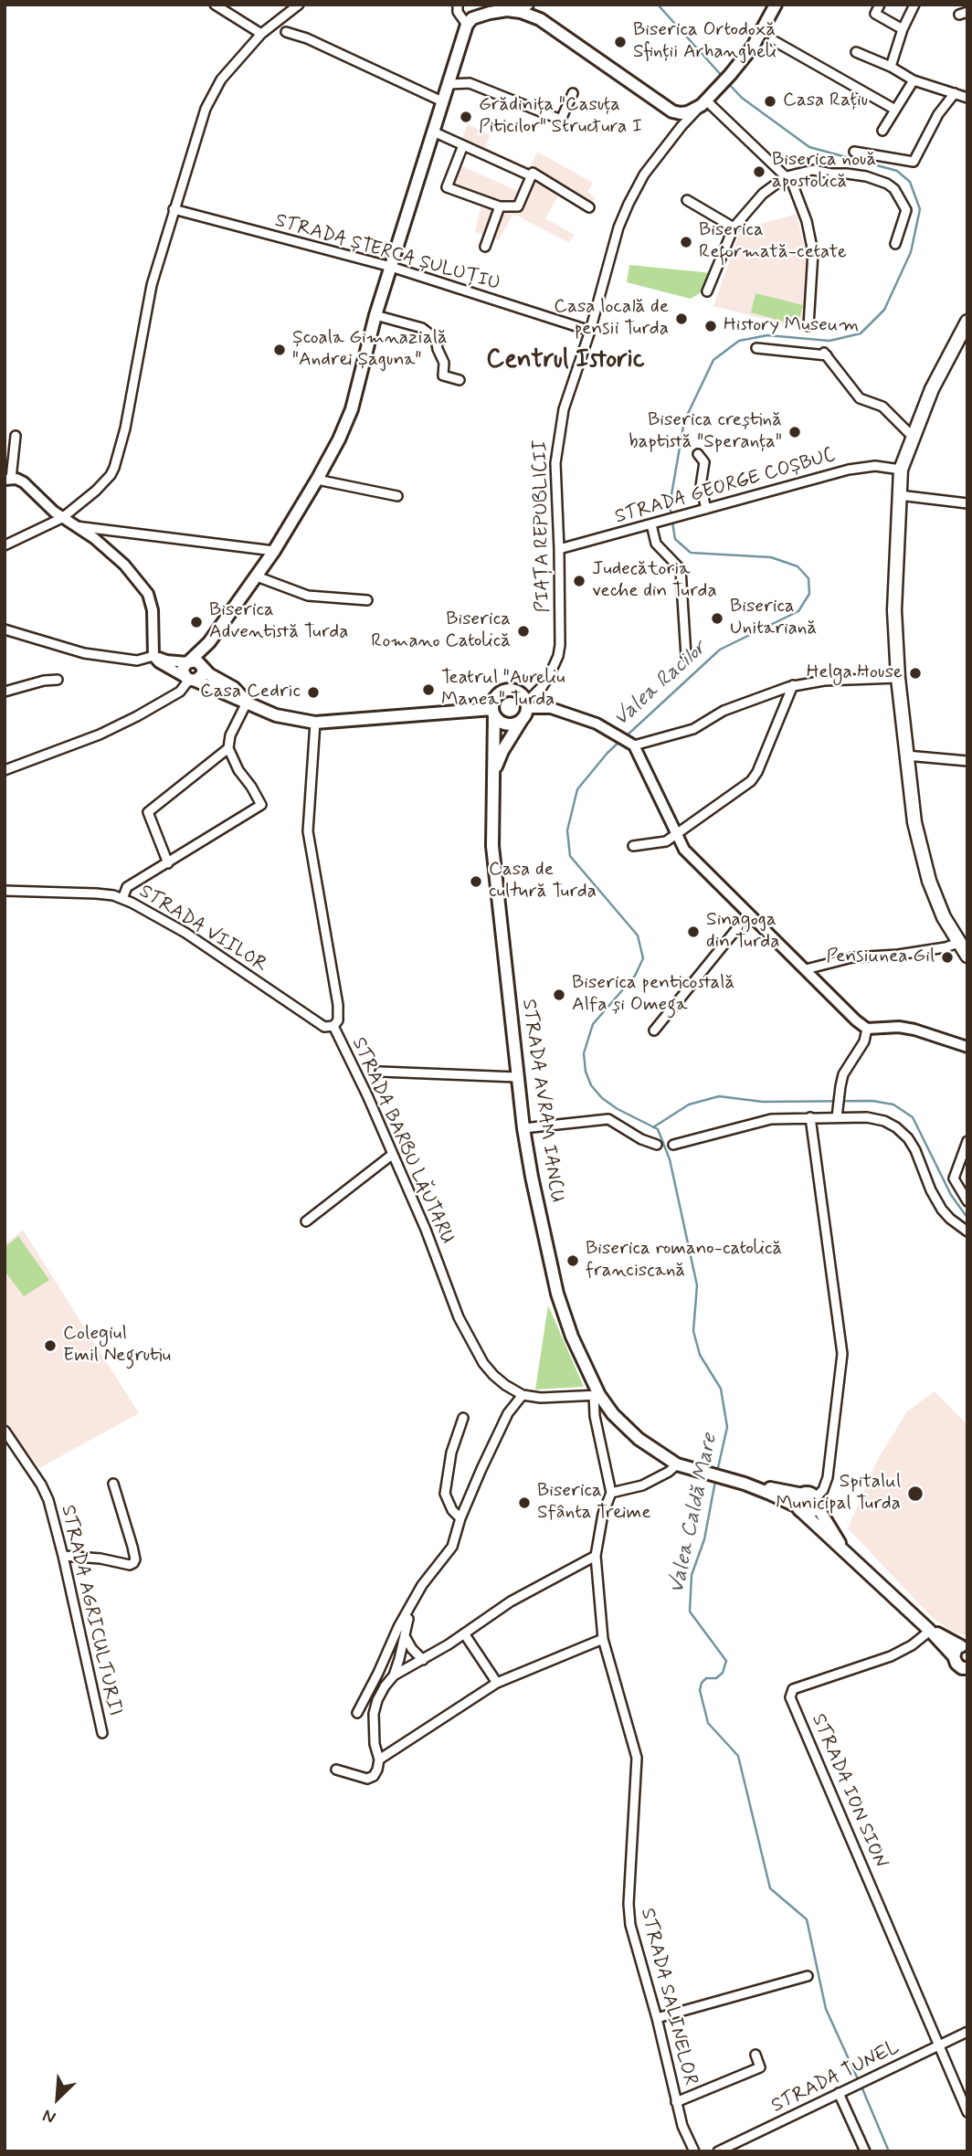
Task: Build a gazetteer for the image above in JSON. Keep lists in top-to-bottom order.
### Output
{
  "streets": {
    "main road": ["STRADA AVRAM IANCU"],
    "street": [
      "STRADA ȘTERCA ȘULUȚIU",
      "STRADA GEORGE COȘBUC",
      "PIAȚA REPUBLICII",
      "STRADA VIILOR",
      "STRADA BARBU LĂUTARU",
      "STRADA AGRICULTURII",
      "STRADA ION SION",
      "STRADA SALINELOR",
      "STRADA TUNEL"
    ]
  },
  "crossings": [
    ["STRADA ȘTERCA ȘULUȚIU", "PIAȚA REPUBLICII"],
    ["STRADA GEORGE COȘBUC", "PIAȚA REPUBLICII"],
    ["PIAȚA REPUBLICII", "STRADA AVRAM IANCU"],
    ["STRADA VIILOR", "STRADA BARBU LĂUTARU"],
    ["STRADA AVRAM IANCU", "STRADA SALINELOR"],
    ["STRADA ION SION", "STRADA TUNEL"]
  ],
  "districts": ["Centrul Istoric"],
  "water": ["Valea Racilor", "Valea Caldă Mare"],
  "places": [
    "Biserica Ortodoxă Sfinții Arhangheli",
    "Casa Rațiu",
    "Grădinița \"Casuța Piticilor\" Structura I",
    "Biserica nouă apostolică",
    "Biserica Reformată-cetate",
    "Casa locală de pensii Turda",
    "History Museum",
    "Școala Gimnazială \"Andrei Șaguna\"",
    "Biserica creștină baptistă \"Speranța\"",
    "Judecătoria veche din Turda",
    "Biserica Unitariană",
    "Biserica Adventistă Turda",
    "Biserica Romano Catolică",
    "Helga House",
    "Teatrul \"Aureliu Manea\" Turda",
    "Casa Cedric",
    "Casa de cultură Turda",
    "Sinagoga din Turda",
    "Pensiunea Gil",
    "Biserica penticostală Alfa și Omega",
    "Biserica romano-catolică franciscană",
    "Colegiul Emil Negrutiu",
    "Spitalul Municipal Turda",
    "Biserica Sfânta Treime"
  ],
  "north": "bottom left"
}
